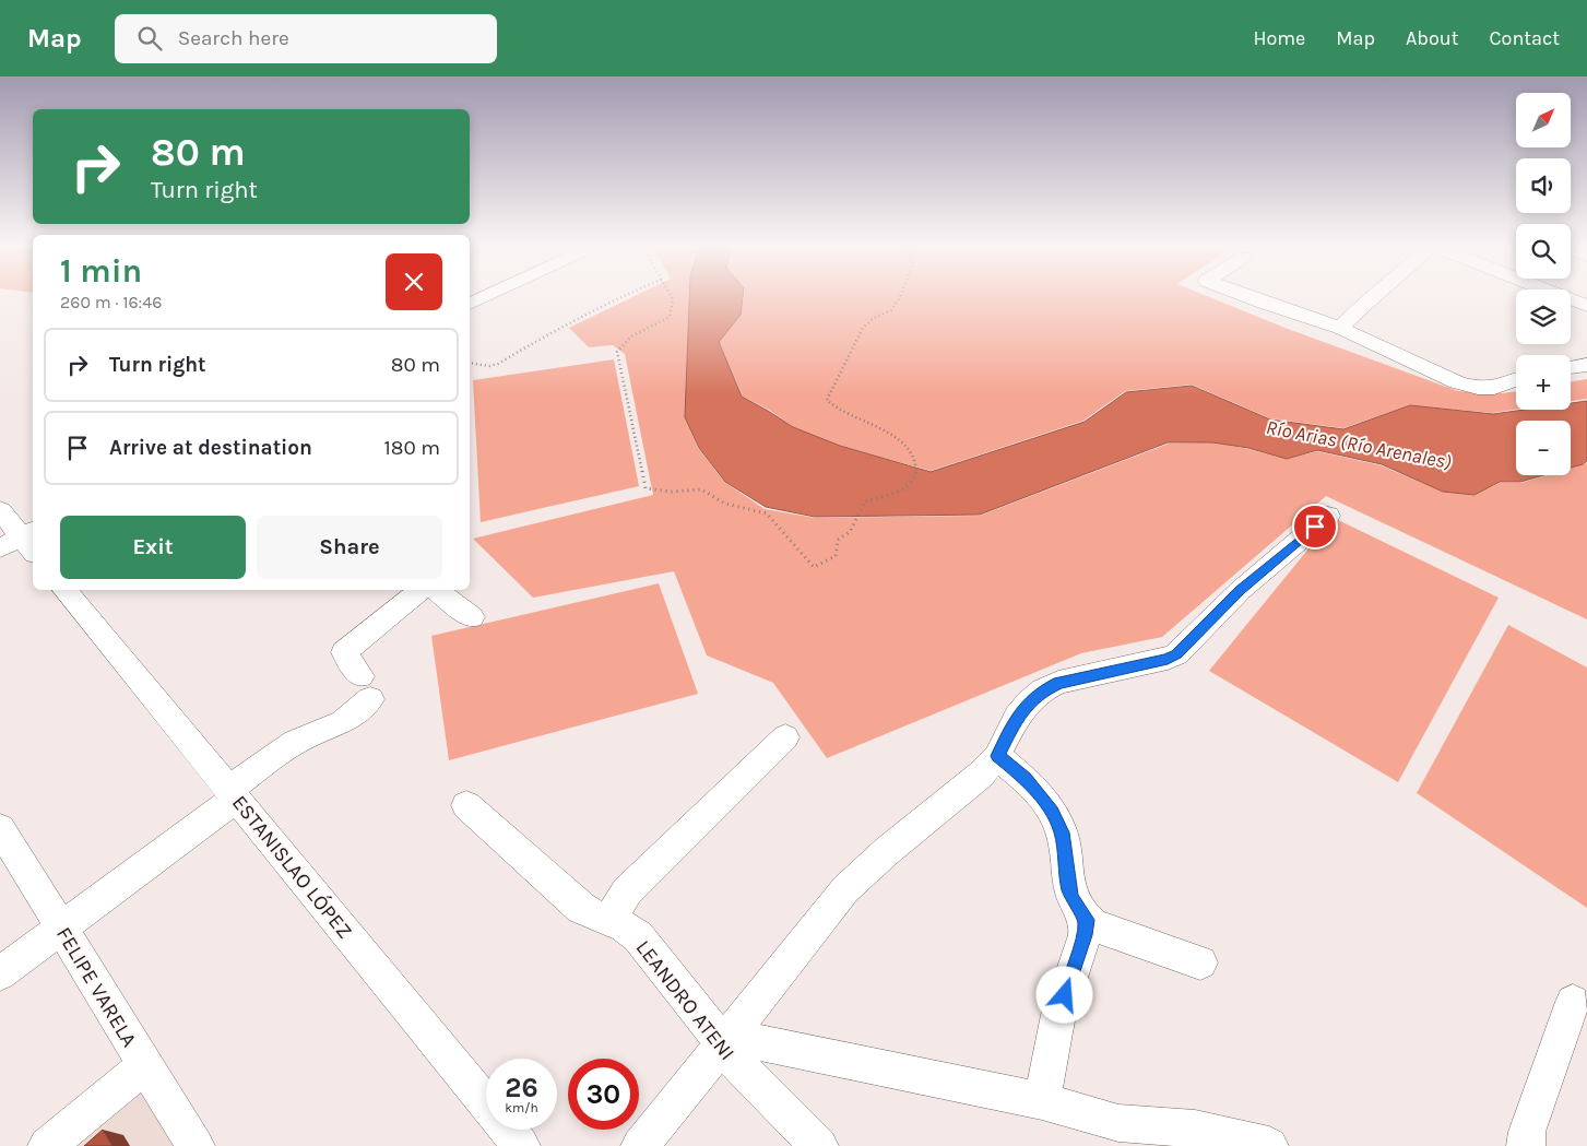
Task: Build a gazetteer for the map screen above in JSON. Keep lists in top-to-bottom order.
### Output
{
  "streets": {
    "street": ["ESTANISLAO LÓPEZ", "FELIPE VARELA", "LEANDRO ATENI"]
  },
  "water": ["Río Arias (Río Arenales)"],
  "north": "top right",
  "page": {
    "header": "Map",
    "search": "Search here",
    "nav": [
      "Home",
      "Map",
      "About",
      "Contact"
    ],
    "map_buttons": ["+", "−"],
    "turn": ["80 m", "Turn right"],
    "heading": ["1 min", "260 m · 16:46"],
    "list": [
      {
        "name": "Turn right",
        "value": "80 m"
      },
      {
        "name": "Arrive at destination",
        "value": "180 m"
      }
    ],
    "buttons": ["Exit", "Share"],
    "speed": "26 km/h",
    "limit": "30"
  }
}
